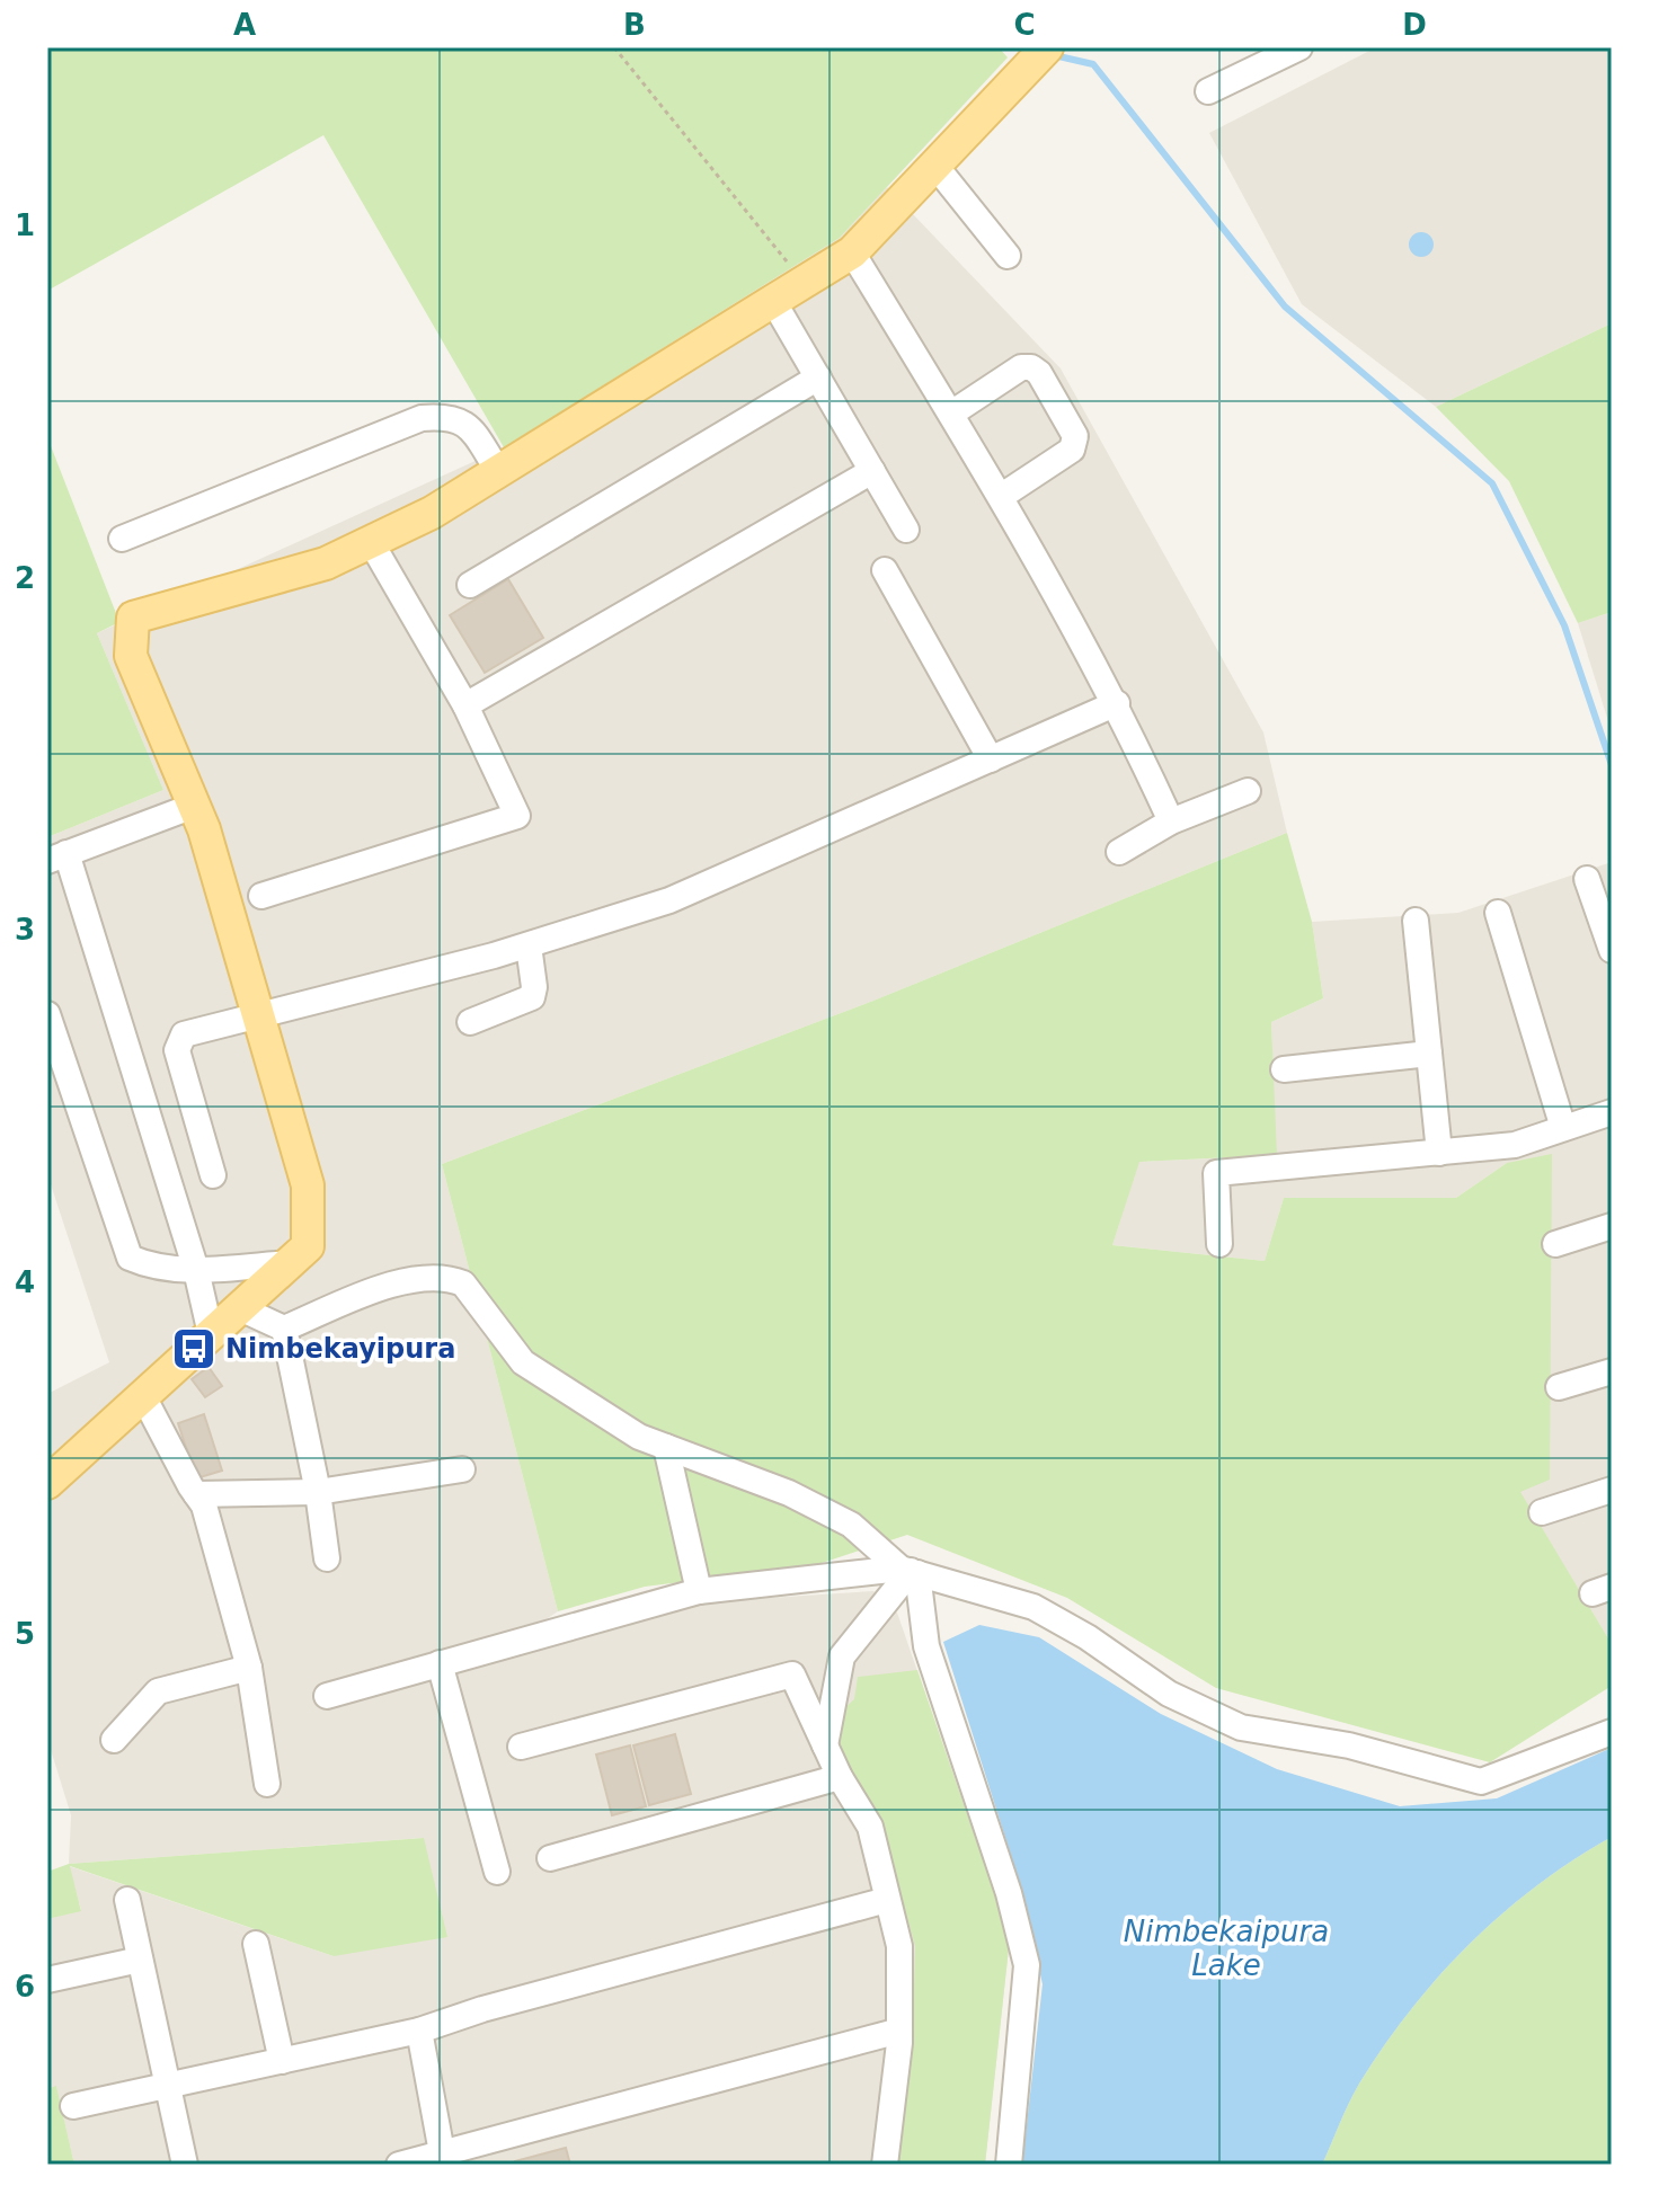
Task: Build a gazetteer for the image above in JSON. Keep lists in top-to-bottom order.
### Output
{
  "water": ["Nimbekaipura Lake"],
  "places": {
    "bus stop": ["Nimbekayipura"]
  },
  "grid": {
    "columns": [
      "A",
      "B",
      "C",
      "D"
    ],
    "rows": [
      "1",
      "2",
      "3",
      "4",
      "5",
      "6"
    ]
  }
}
